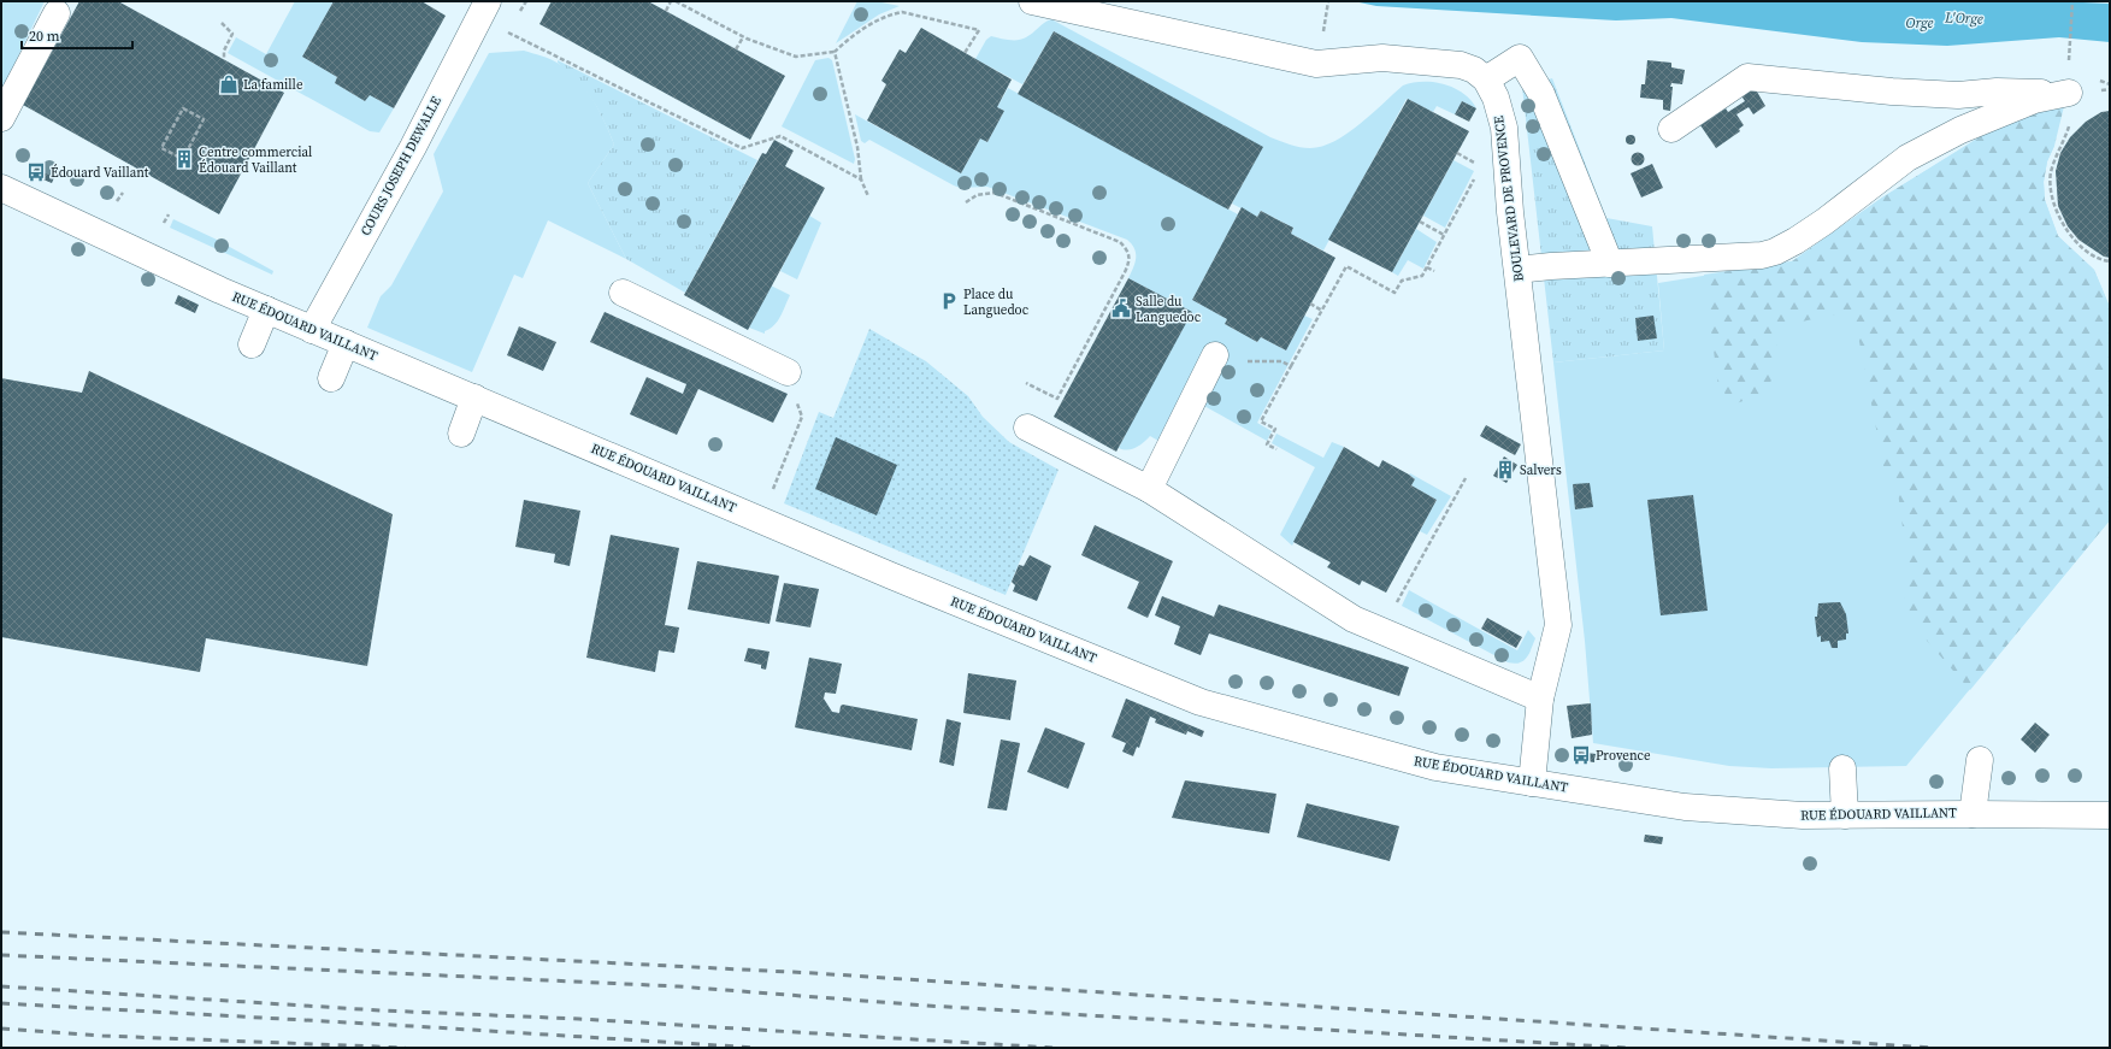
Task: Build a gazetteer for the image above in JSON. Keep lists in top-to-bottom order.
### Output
{
  "streets": {
    "street": ["COURS JOSEPH DEWALLE", "BOULEVARD DE PROVENCE", "RUE ÉDOUARD VAILLANT"]
  },
  "crossings": [
    ["COURS JOSEPH DEWALLE", "RUE ÉDOUARD VAILLANT"],
    ["BOULEVARD DE PROVENCE", "RUE ÉDOUARD VAILLANT"]
  ],
  "water": ["L'Orge", "Orge"],
  "places": {
    "shop": ["La famille"],
    "building": ["Centre commercial Édouard Vaillant", "Salvers"],
    "bus stop": ["Édouard Vaillant", "Provence"],
    "parking": ["Place du Languedoc"],
    "public building": ["Salle du Languedoc"]
  },
  "scale_bar": "20 m"
}
